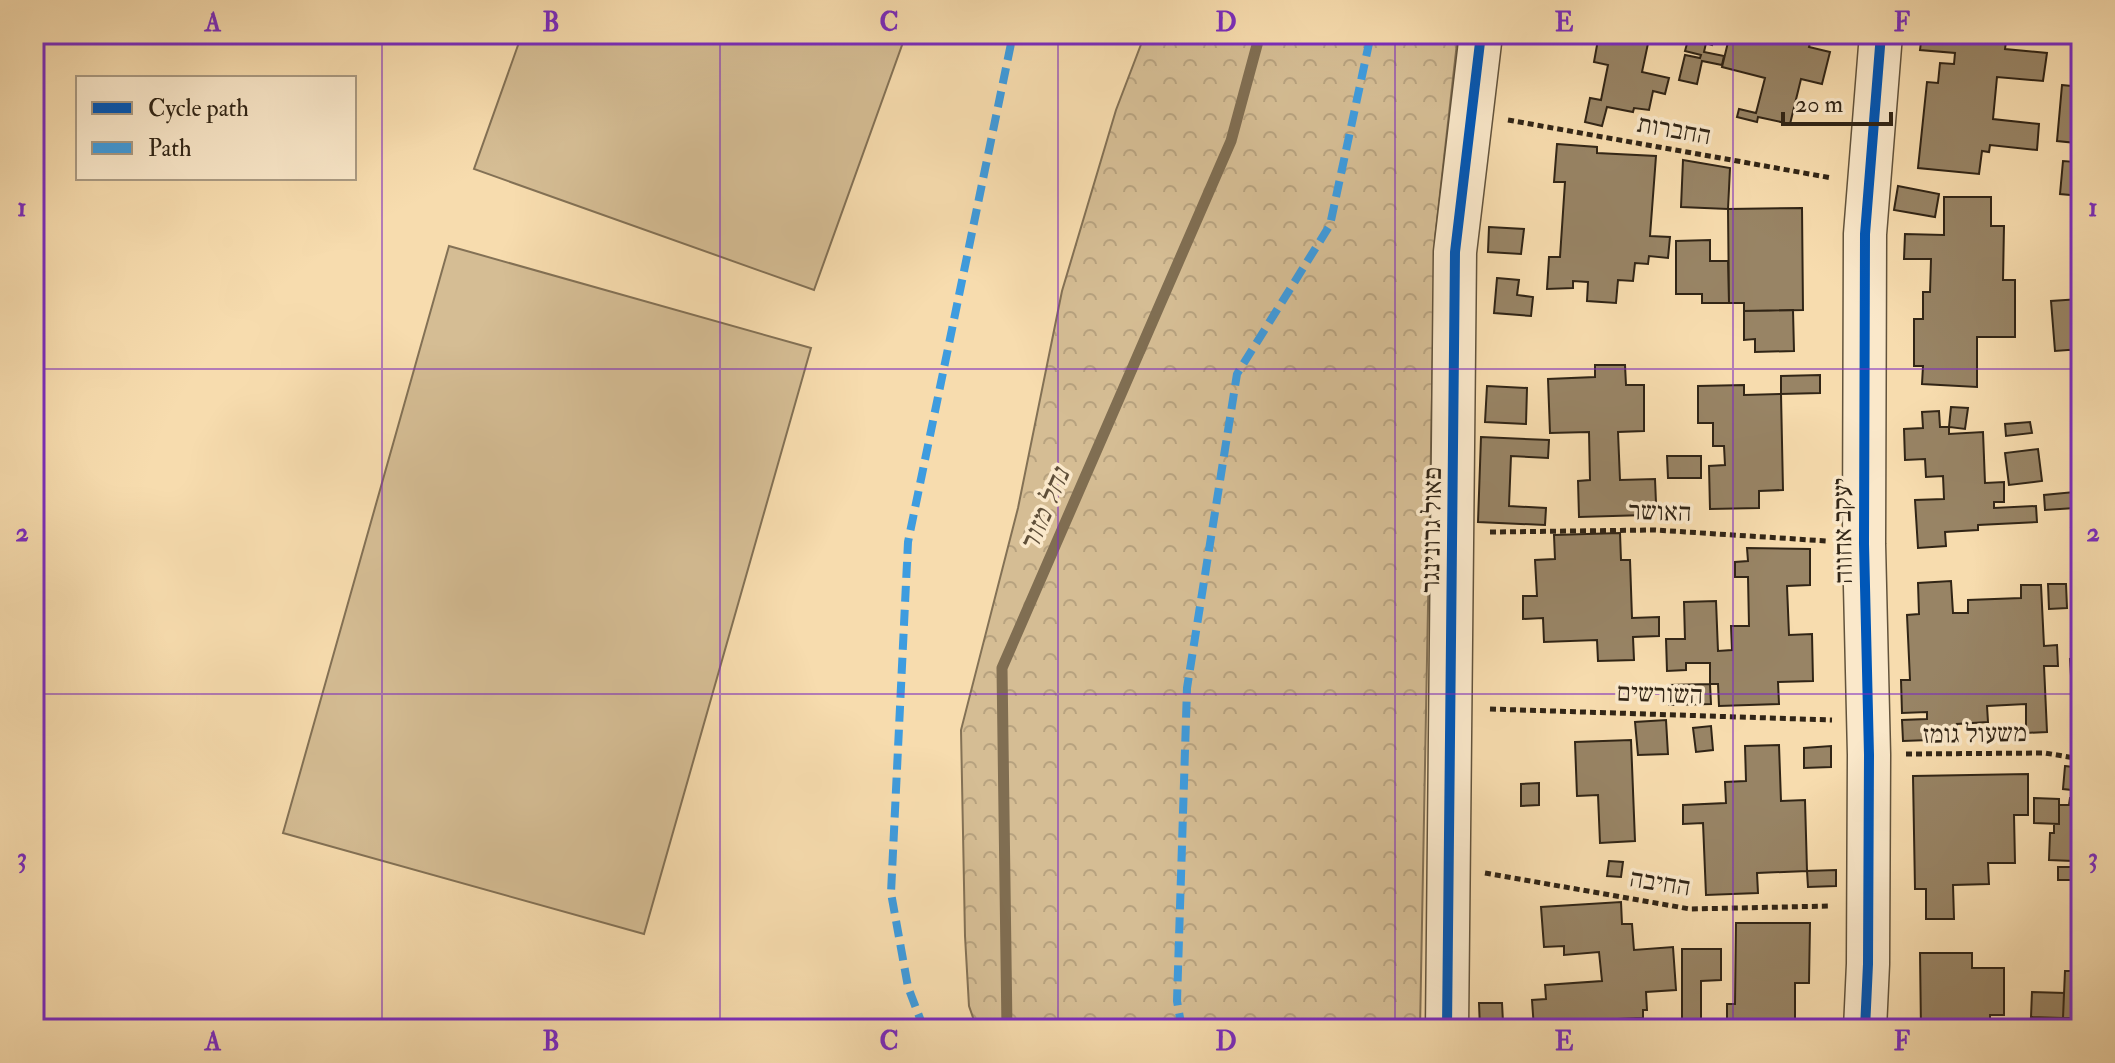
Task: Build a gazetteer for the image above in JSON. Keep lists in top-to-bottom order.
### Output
{
  "streets": {
    "street": ["פאול גרונינגר", "יעקב אחווה"],
    "path": [
      "החברות",
      "האושר",
      "השורשים",
      "משעול גומז",
      "החיבה"
    ]
  },
  "crossings": [
    ["החברות", "פאול גרונינגר"],
    ["החברות", "יעקב אחווה"],
    ["האושר", "פאול גרונינגר"],
    ["האושר", "יעקב אחווה"],
    ["פאול גרונינגר", "השורשים"],
    ["פאול גרונינגר", "החיבה"],
    ["יעקב אחווה", "השורשים"],
    ["יעקב אחווה", "משעול גומז"],
    ["יעקב אחווה", "החיבה"],
    ["השורשים", "משעול גומז"]
  ],
  "water": ["נחל מזור"],
  "legend": ["Cycle path", "Path"],
  "scale_bar": "20 m",
  "grid": {
    "columns": [
      "A",
      "B",
      "C",
      "D",
      "E",
      "F"
    ],
    "rows": ["1", "2", "3"]
  }
}
